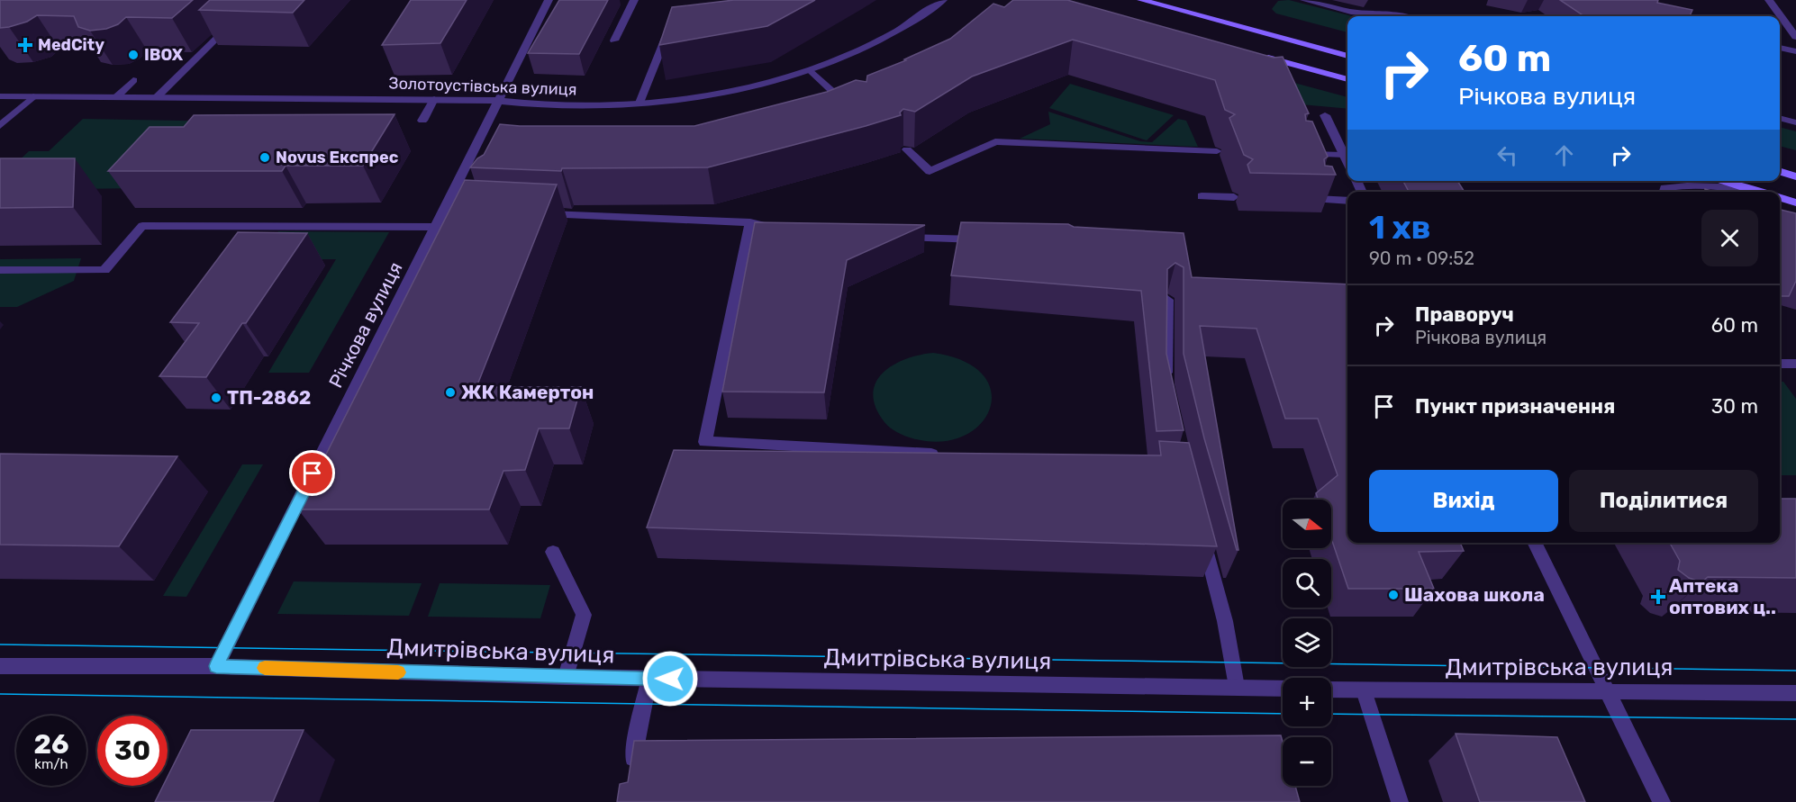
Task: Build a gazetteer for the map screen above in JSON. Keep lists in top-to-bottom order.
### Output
{
  "streets": {
    "street": ["Золотоустівська вулиця", "Річкова вулиця", "Дмитрівська вулиця"]
  },
  "crossings": [
    ["Золотоустівська вулиця", "Річкова вулиця"],
    ["Річкова вулиця", "Дмитрівська вулиця"]
  ],
  "places": {
    "health": ["MedCity", "Аптека оптових ц.."],
    "other": [
      "IBOX",
      "Novus Експрес",
      "ЖК Камертон",
      "ТП-2862",
      "Шахова школа"
    ]
  },
  "north": "right",
  "page": {
    "turn": ["60 m", "Річкова вулиця"],
    "heading": ["1 хв", "90 m · 09:52"],
    "list": [
      {
        "name": "Праворуч",
        "note": "Річкова вулиця",
        "value": "60 m"
      },
      {
        "name": "Пункт призначення",
        "value": "30 m"
      }
    ],
    "buttons": ["Вихід", "Поділитися"],
    "map_buttons": ["+", "−"],
    "speed": "26 km/h",
    "limit": "30"
  }
}
